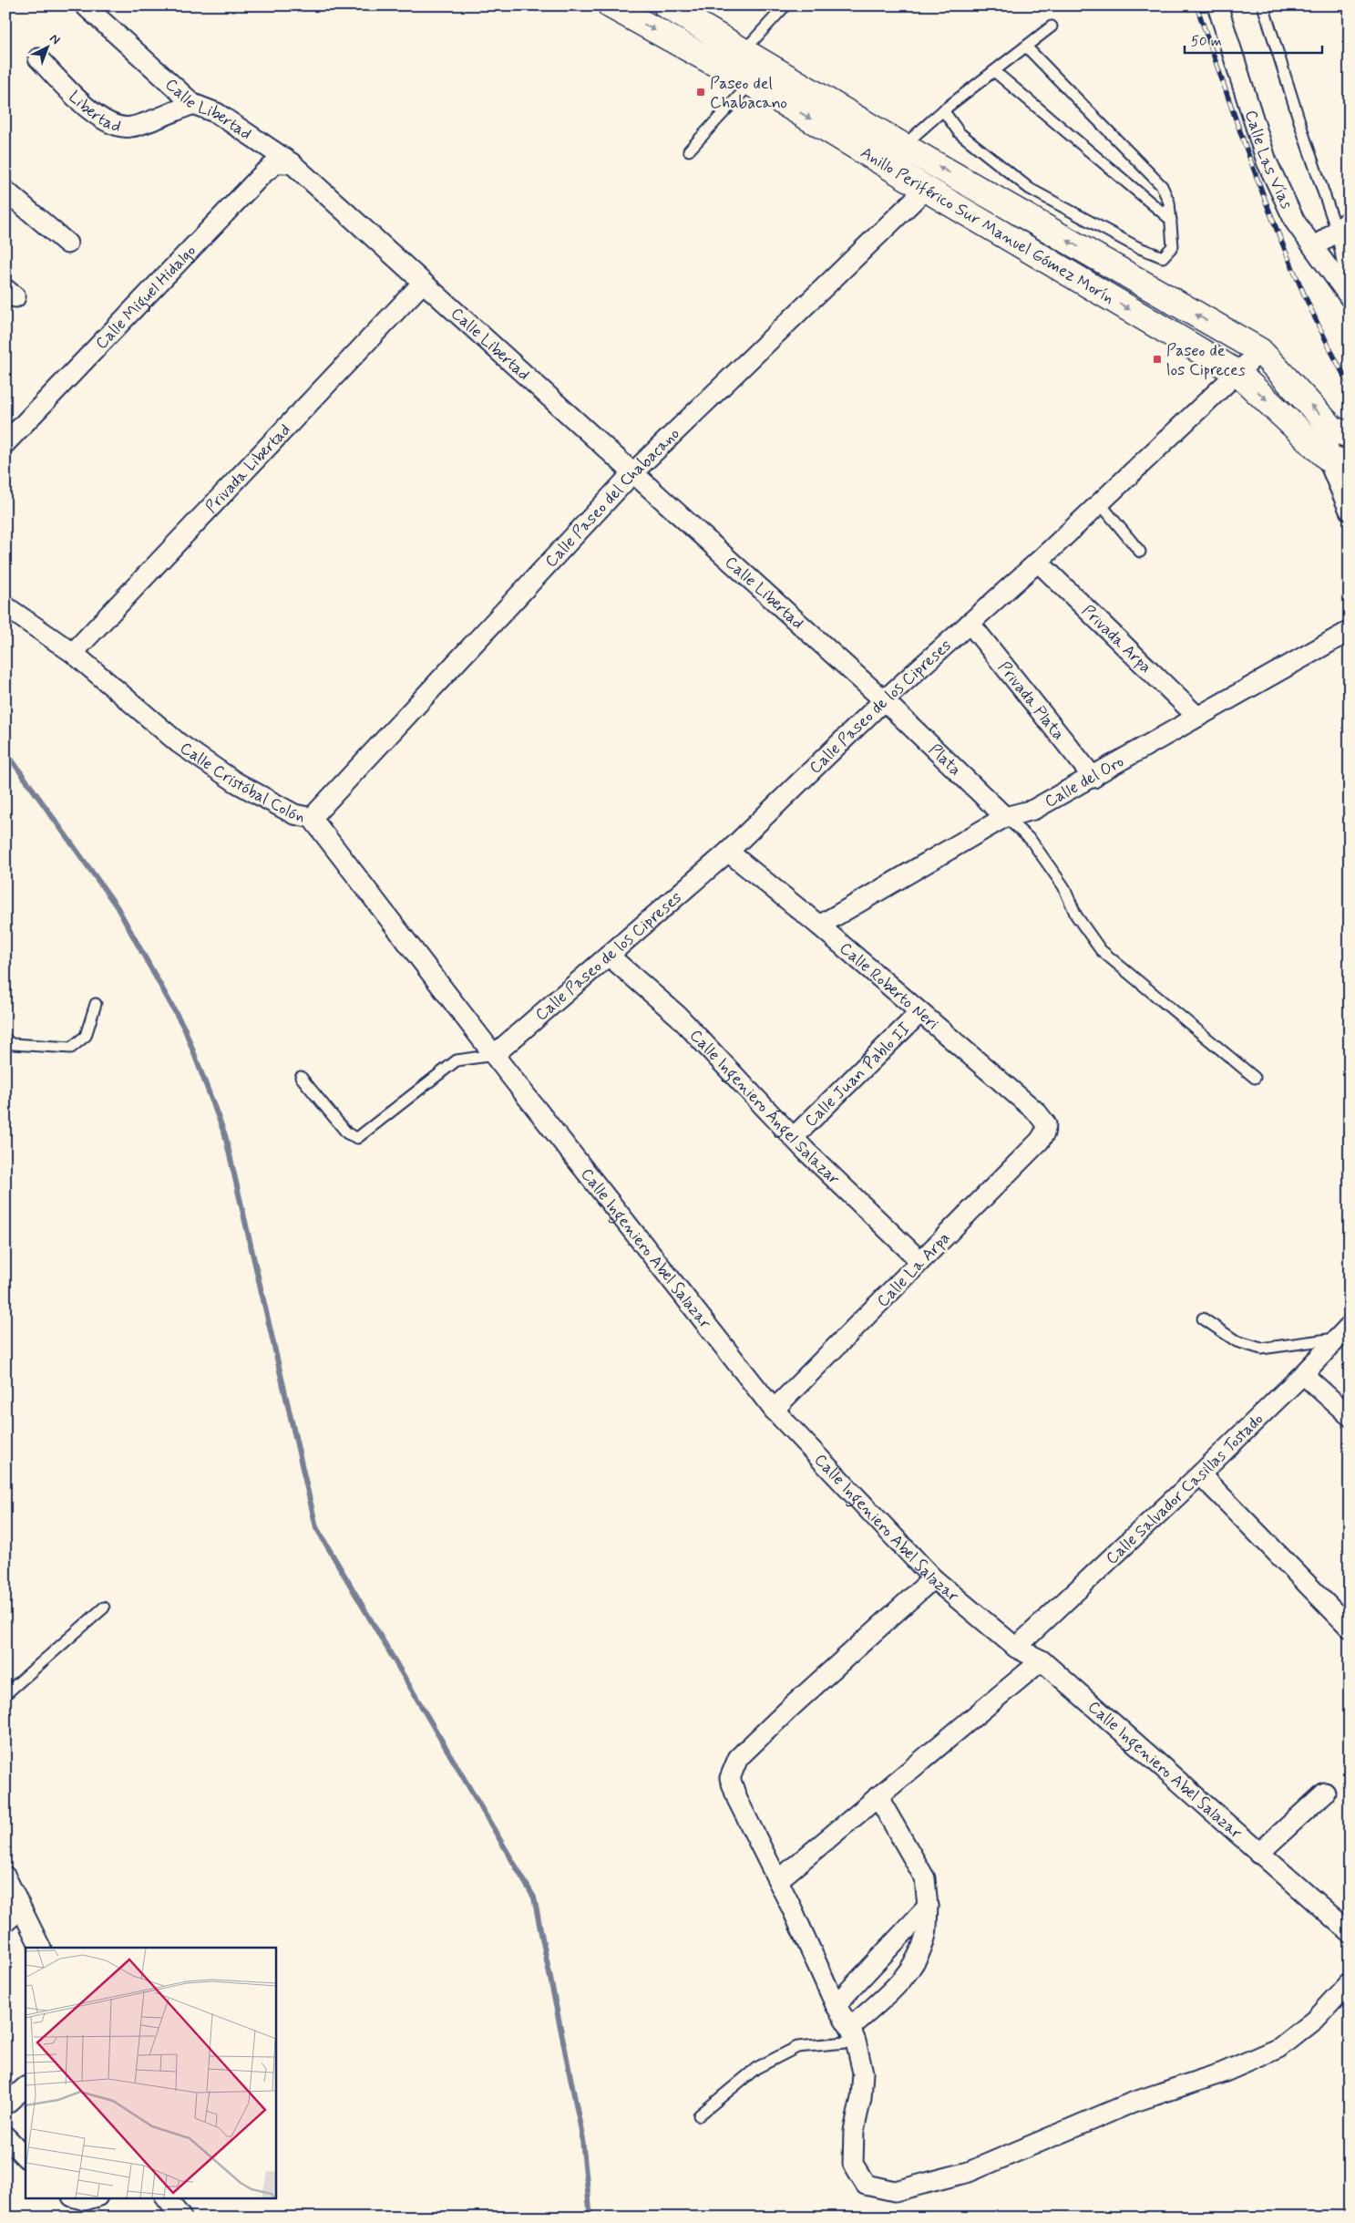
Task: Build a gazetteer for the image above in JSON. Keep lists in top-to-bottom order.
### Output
{
  "streets": {
    "street": [
      "Libertad",
      "Calle Libertad",
      "Calle Las Vías",
      "Anillo Periférico Sur Manuel Gómez Morín",
      "Calle Miguel Hidalgo",
      "Privada Libertad",
      "Calle Paseo del Chabacano",
      "Privada Arpa",
      "Privada Plata",
      "Calle Paseo de los Cipreses",
      "Plata",
      "Calle Cristóbal Colón",
      "Calle del Oro",
      "Calle Roberto Neri",
      "Calle Juan Pablo II",
      "Calle Ingeniero Ángel Salazar",
      "Calle Ingeniero Abel Salazar",
      "Calle La Arpa",
      "Calle Salvador Casillas Tostado"
    ]
  },
  "crossings": [
    ["Libertad", "Calle Libertad"],
    ["Calle Libertad", "Calle Miguel Hidalgo"],
    ["Calle Libertad", "Privada Libertad"],
    ["Calle Libertad", "Calle Paseo del Chabacano"],
    ["Calle Libertad", "Calle Paseo de los Cipreses"],
    ["Calle Libertad", "Plata"],
    ["Anillo Periférico Sur Manuel Gómez Morín", "Calle Paseo del Chabacano"],
    ["Anillo Periférico Sur Manuel Gómez Morín", "Calle Paseo de los Cipreses"],
    ["Privada Libertad", "Calle Cristóbal Colón"],
    ["Calle Paseo del Chabacano", "Calle Cristóbal Colón"],
    ["Privada Arpa", "Calle Paseo de los Cipreses"],
    ["Privada Arpa", "Calle del Oro"],
    ["Privada Plata", "Calle Paseo de los Cipreses"],
    ["Privada Plata", "Calle del Oro"],
    ["Calle Paseo de los Cipreses", "Plata"],
    ["Calle Paseo de los Cipreses", "Calle Cristóbal Colón"],
    ["Calle Paseo de los Cipreses", "Calle Roberto Neri"],
    ["Calle Paseo de los Cipreses", "Calle Ingeniero Ángel Salazar"],
    ["Calle Paseo de los Cipreses", "Calle Ingeniero Abel Salazar"],
    ["Plata", "Calle del Oro"],
    ["Calle Cristóbal Colón", "Calle Ingeniero Abel Salazar"],
    ["Calle del Oro", "Calle Roberto Neri"],
    ["Calle Roberto Neri", "Calle Juan Pablo II"],
    ["Calle Roberto Neri", "Calle La Arpa"],
    ["Calle Juan Pablo II", "Calle Ingeniero Ángel Salazar"],
    ["Calle Ingeniero Ángel Salazar", "Calle La Arpa"],
    ["Calle Ingeniero Abel Salazar", "Calle La Arpa"],
    ["Calle Ingeniero Abel Salazar", "Calle Salvador Casillas Tostado"]
  ],
  "places": {
    "transit": ["Paseo del Chabacano", "Paseo de los Cipreces"]
  },
  "scale_bar": "50 m",
  "north": "top right"
}
